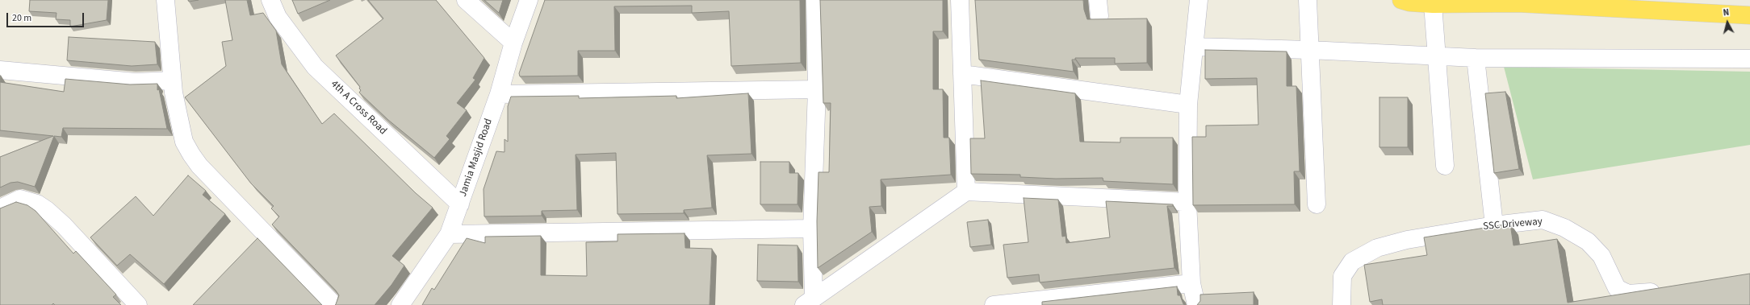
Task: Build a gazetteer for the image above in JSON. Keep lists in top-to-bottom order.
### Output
{
  "streets": {
    "street": ["4th A Cross Road", "Jamia Masjid Road", "SSC Driveway"]
  },
  "crossings": [
    ["4th A Cross Road", "Jamia Masjid Road"]
  ],
  "scale_bar": "20 m",
  "north": "top"
}
